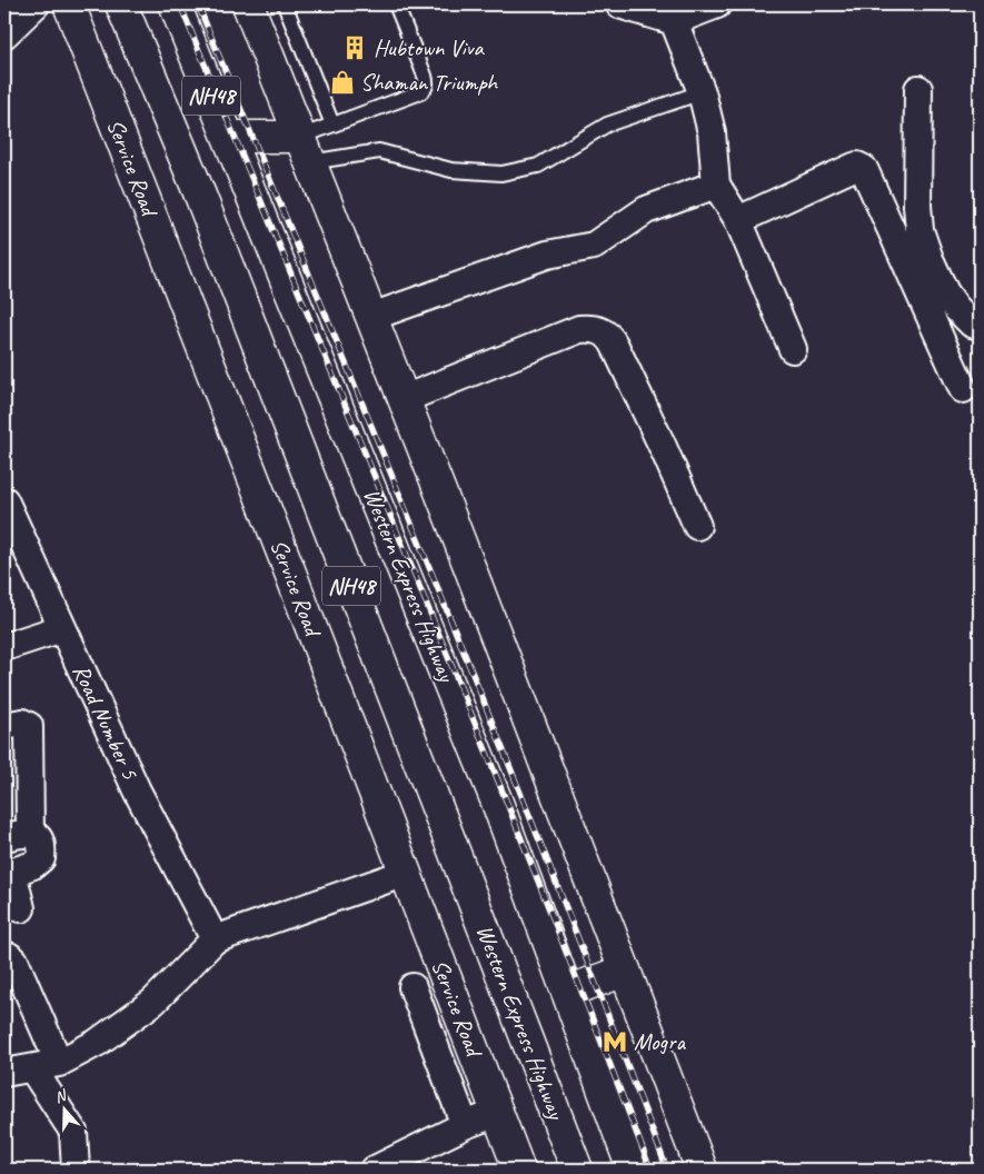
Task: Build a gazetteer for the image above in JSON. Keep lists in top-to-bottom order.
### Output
{
  "streets": {
    "main road": ["NH48", "Service Road", "Western Express Highway"],
    "street": ["Road Number 5"]
  },
  "places": {
    "building": ["Hubtown Viva"],
    "shop": ["Shaman Triumph"],
    "metro station": ["Mogra"]
  },
  "north": "top"
}
